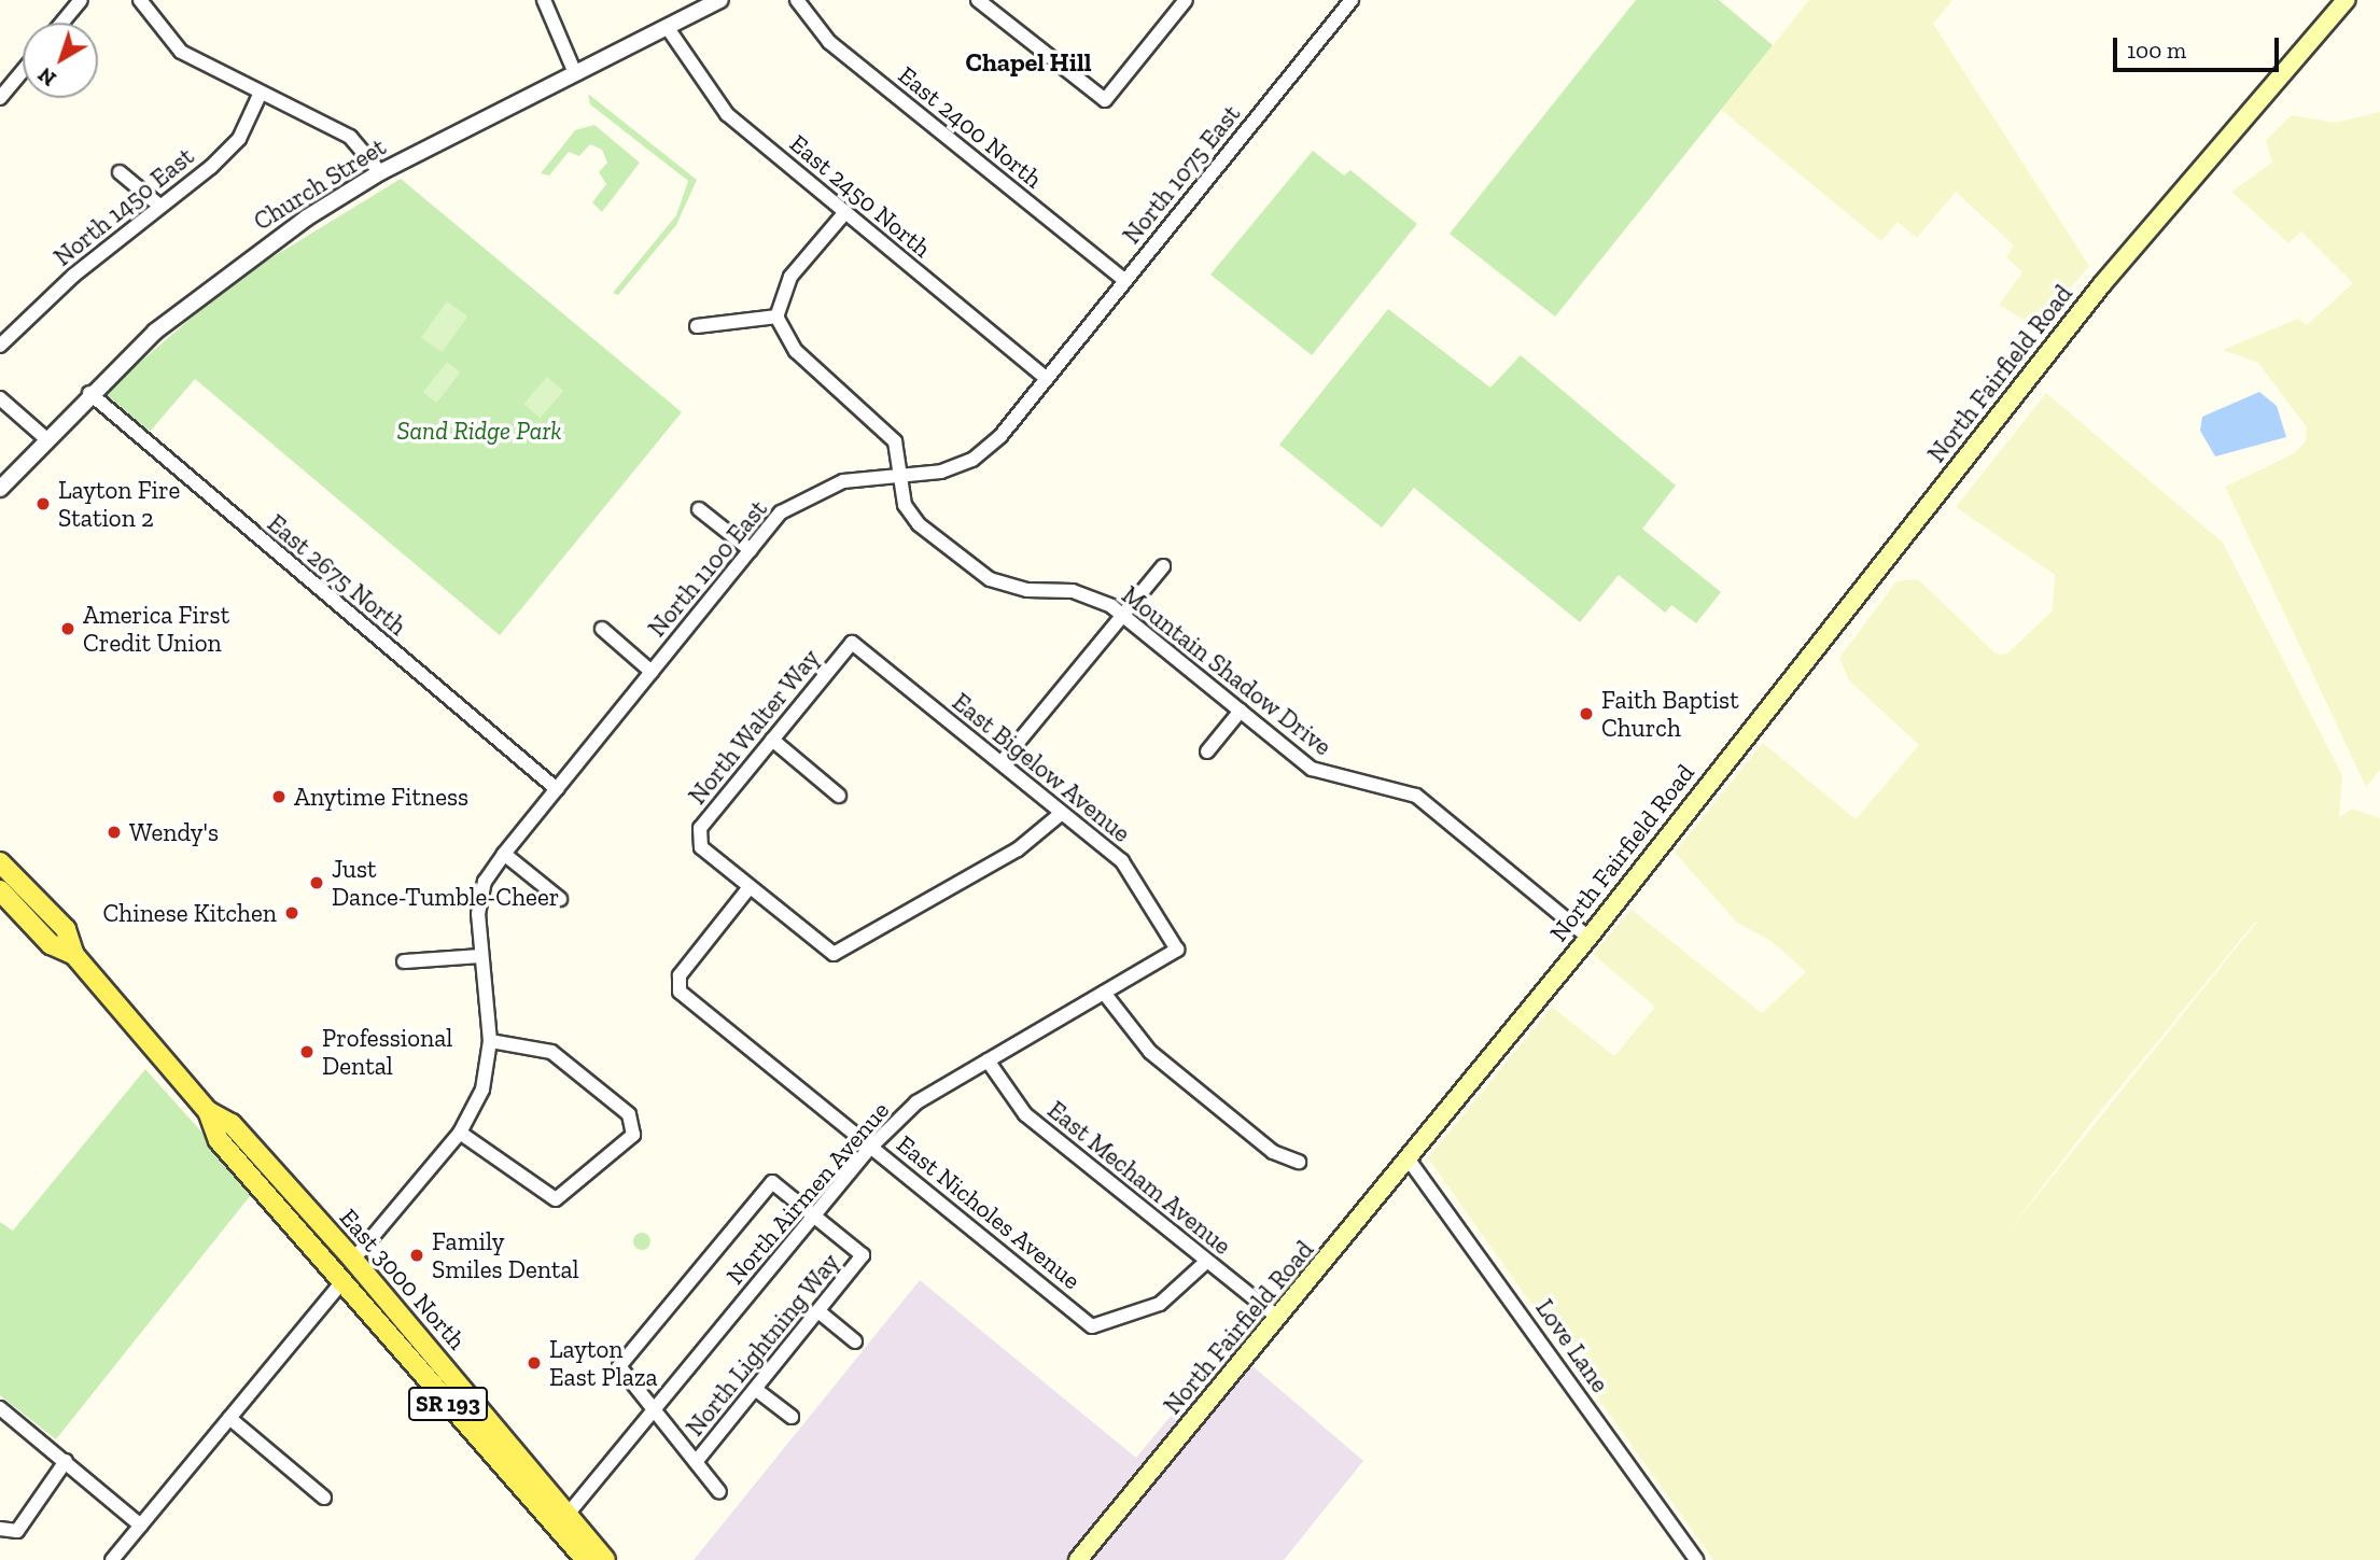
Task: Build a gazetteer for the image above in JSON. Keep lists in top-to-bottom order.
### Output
{
  "streets": {
    "main road": ["North Fairfield Road", "East 3000 North", "SR 193"],
    "street": [
      "East 2400 North",
      "North 1075 East",
      "Church Street",
      "East 2450 North",
      "North 1450 East",
      "North 1100 East",
      "East 2675 North",
      "Mountain Shadow Drive",
      "North Walter Way",
      "East Bigelow Avenue",
      "East Mecham Avenue",
      "North Airmen Avenue",
      "East Nicholes Avenue",
      "North Lightning Way",
      "Love Lane"
    ]
  },
  "crossings": [
    ["East 2400 North", "North 1075 East"],
    ["North 1075 East", "East 2450 North"],
    ["North 1075 East", "North 1100 East"],
    ["Church Street", "East 2450 North"],
    ["Church Street", "East 2675 North"],
    ["East 2450 North", "North 1100 East"],
    ["North Fairfield Road", "Mountain Shadow Drive"],
    ["North Fairfield Road", "East Mecham Avenue"],
    ["North Fairfield Road", "Love Lane"],
    ["North 1100 East", "East 2675 North"],
    ["North 1100 East", "Mountain Shadow Drive"],
    ["North 1100 East", "East 3000 North"],
    ["North Walter Way", "East Bigelow Avenue"],
    ["North Walter Way", "East Nicholes Avenue"],
    ["East Bigelow Avenue", "North Airmen Avenue"],
    ["East Mecham Avenue", "North Airmen Avenue"],
    ["East Mecham Avenue", "East Nicholes Avenue"],
    ["North Airmen Avenue", "East Nicholes Avenue"],
    ["North Airmen Avenue", "East 3000 North"],
    ["North Airmen Avenue", "North Lightning Way"]
  ],
  "districts": ["Chapel Hill"],
  "parks": ["Sand Ridge Park"],
  "places": [
    "Layton Fire Station 2",
    "America First Credit Union",
    "Faith Baptist Church",
    "Anytime Fitness",
    "Wendy's",
    "Just Dance-Tumble-Cheer",
    "Chinese Kitchen",
    "Professional Dental",
    "Family Smiles Dental",
    "Layton East Plaza"
  ],
  "scale_bar": "100 m",
  "north": "bottom left"
}
